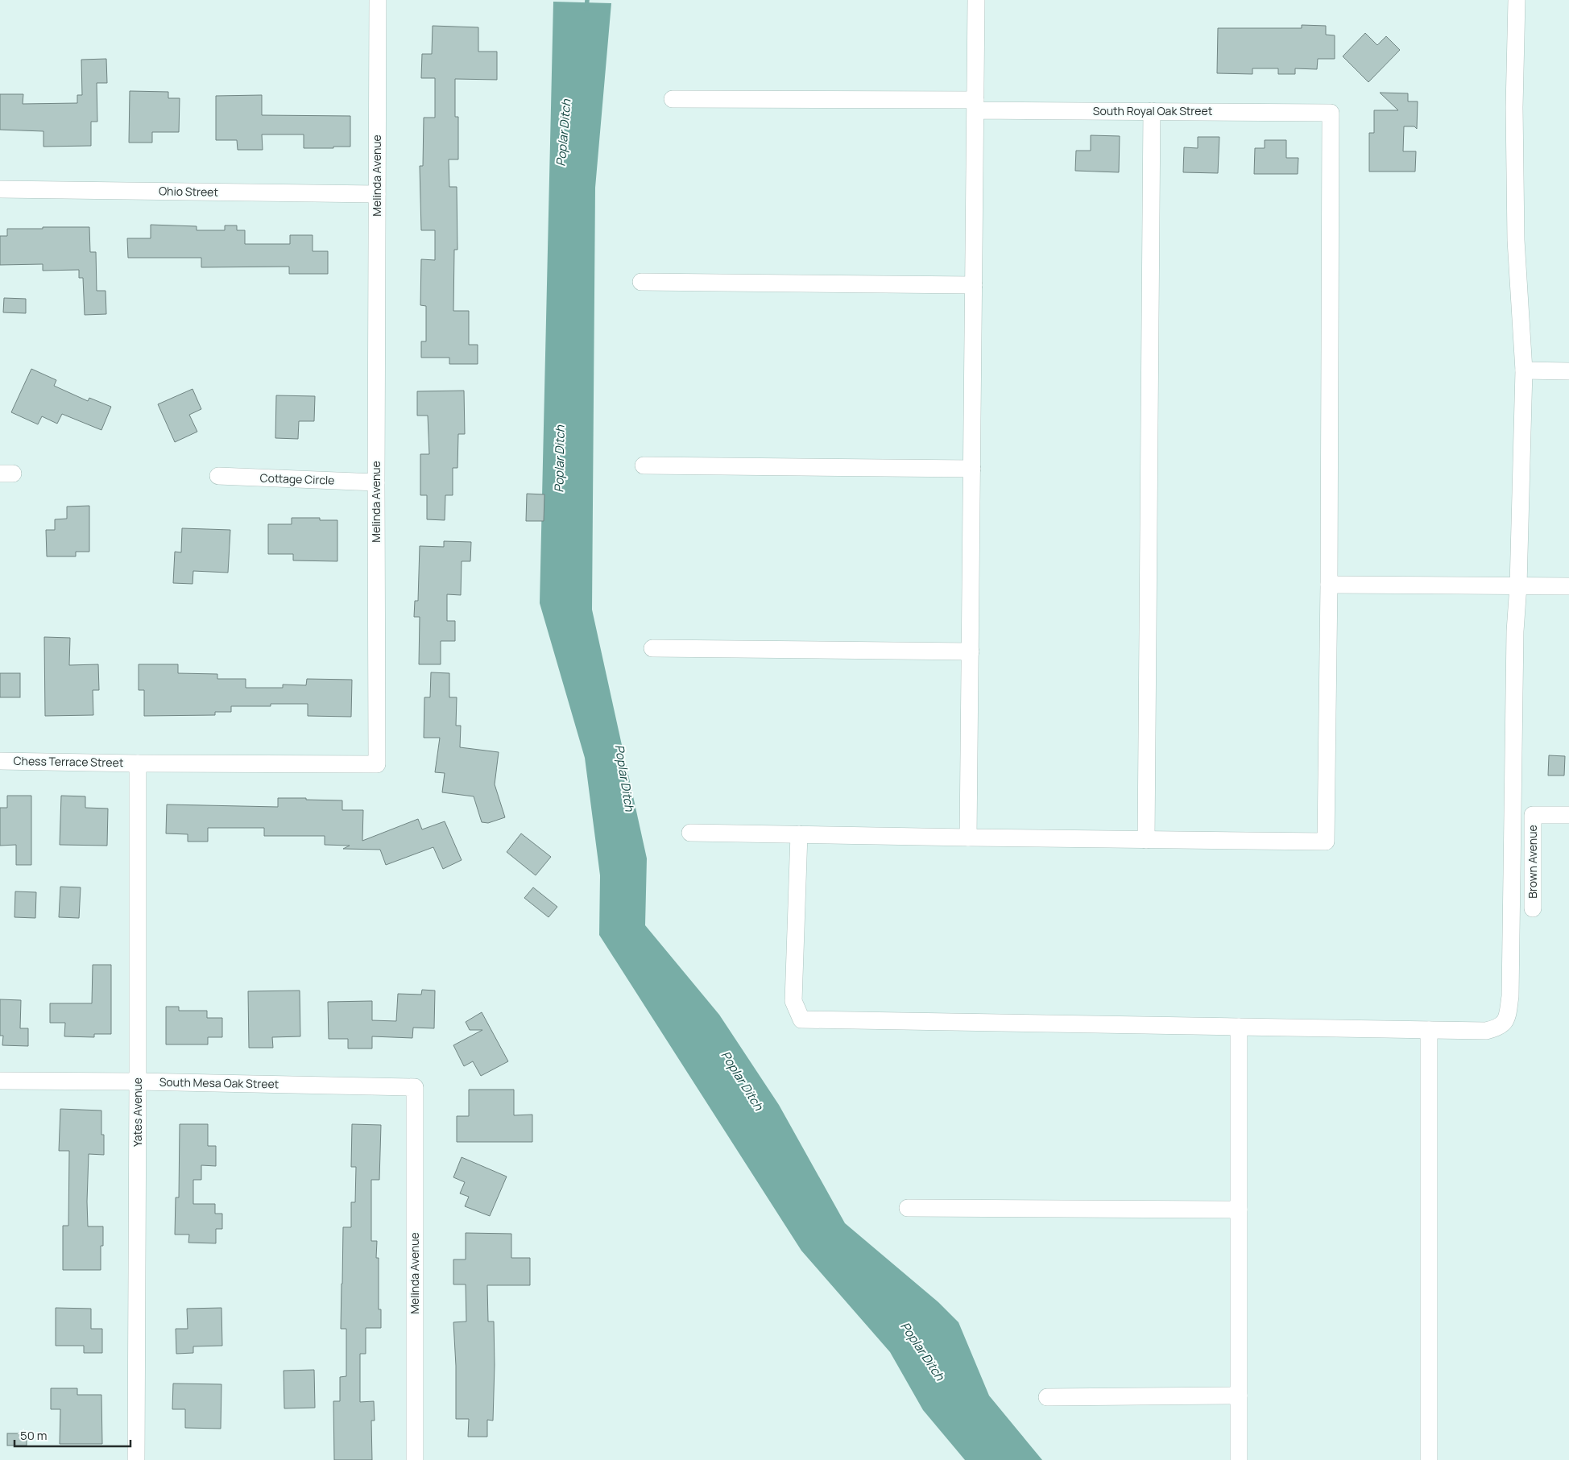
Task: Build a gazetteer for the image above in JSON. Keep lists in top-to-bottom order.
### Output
{
  "streets": {
    "street": [
      "South Royal Oak Street",
      "Melinda Avenue",
      "Ohio Street",
      "Cottage Circle",
      "Chess Terrace Street",
      "Brown Avenue",
      "South Mesa Oak Street",
      "Yates Avenue"
    ]
  },
  "crossings": [
    ["Melinda Avenue", "Ohio Street"],
    ["Melinda Avenue", "Cottage Circle"],
    ["Melinda Avenue", "Chess Terrace Street"],
    ["Melinda Avenue", "South Mesa Oak Street"],
    ["Melinda Avenue", "Yates Avenue"],
    ["Chess Terrace Street", "Yates Avenue"],
    ["South Mesa Oak Street", "Yates Avenue"]
  ],
  "water": ["Poplar Ditch"],
  "scale_bar": "50 m"
}
